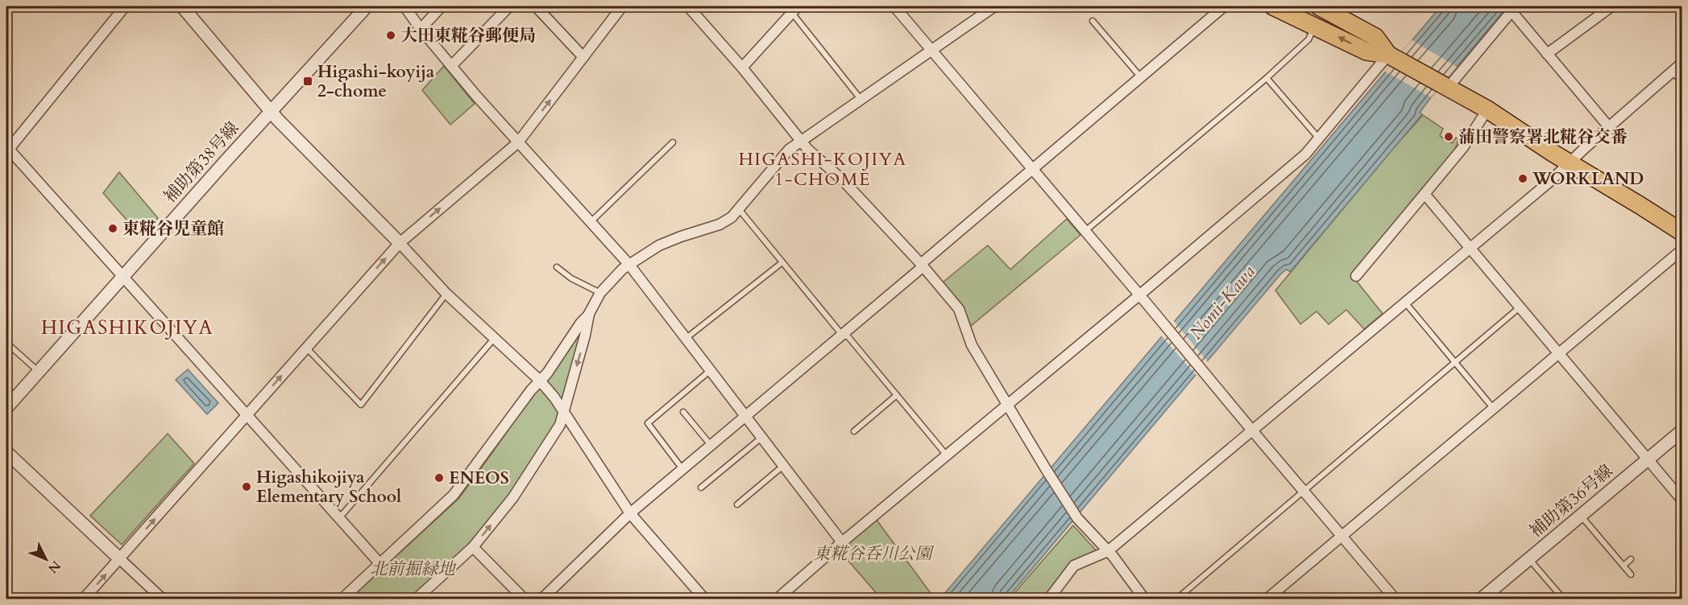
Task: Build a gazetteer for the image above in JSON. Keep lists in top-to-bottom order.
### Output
{
  "streets": {
    "street": ["補助第38号線", "補助第36号線"]
  },
  "districts": ["HIGASHI-KOJIYA 1-CHOME", "HIGASHIKOJIYA"],
  "water": ["Nomi-Kawa"],
  "parks": ["東糀谷呑川公園", "北前掘緑地"],
  "places": {
    "other": [
      "大田東糀谷郵便局",
      "蒲田警察署北糀谷交番",
      "WORKLAND",
      "東糀谷児童館",
      "ENEOS",
      "Higashikojiya Elementary School"
    ],
    "transit": ["Higashi-koyija 2-chome"]
  },
  "north": "bottom right"
}
